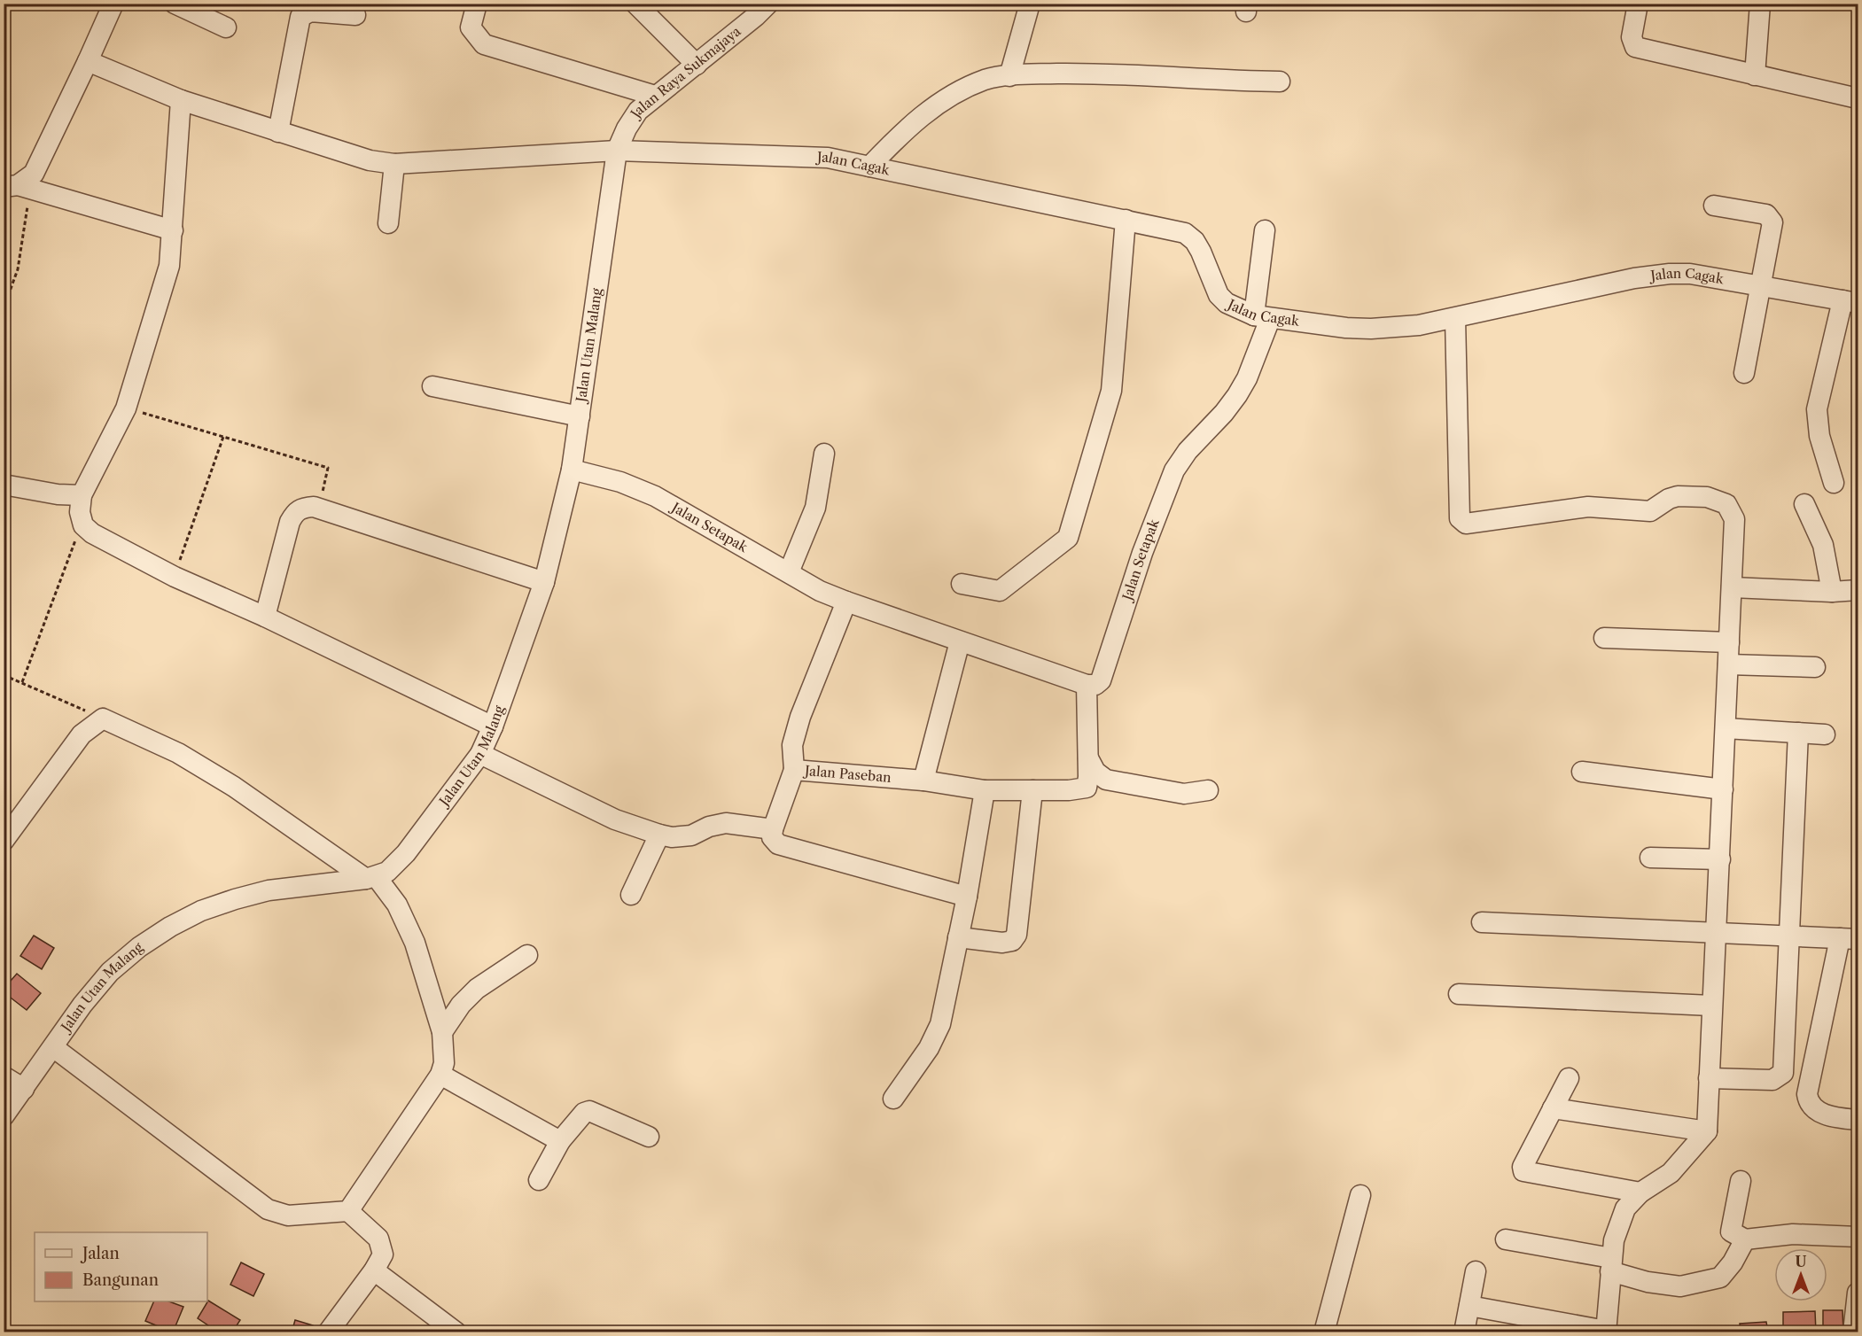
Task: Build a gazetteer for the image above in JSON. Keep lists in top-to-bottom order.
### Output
{
  "streets": {
    "street": [
      "Jalan Raya Sukmajaya",
      "Jalan Cagak",
      "Jalan Utan Malang",
      "Jalan Setapak",
      "Jalan Paseban"
    ]
  },
  "crossings": [
    ["Jalan Raya Sukmajaya", "Jalan Cagak"],
    ["Jalan Raya Sukmajaya", "Jalan Utan Malang"],
    ["Jalan Cagak", "Jalan Utan Malang"],
    ["Jalan Cagak", "Jalan Setapak"],
    ["Jalan Utan Malang", "Jalan Setapak"],
    ["Jalan Setapak", "Jalan Paseban"]
  ],
  "legend": ["Jalan", "Bangunan"],
  "north": "top"
}
